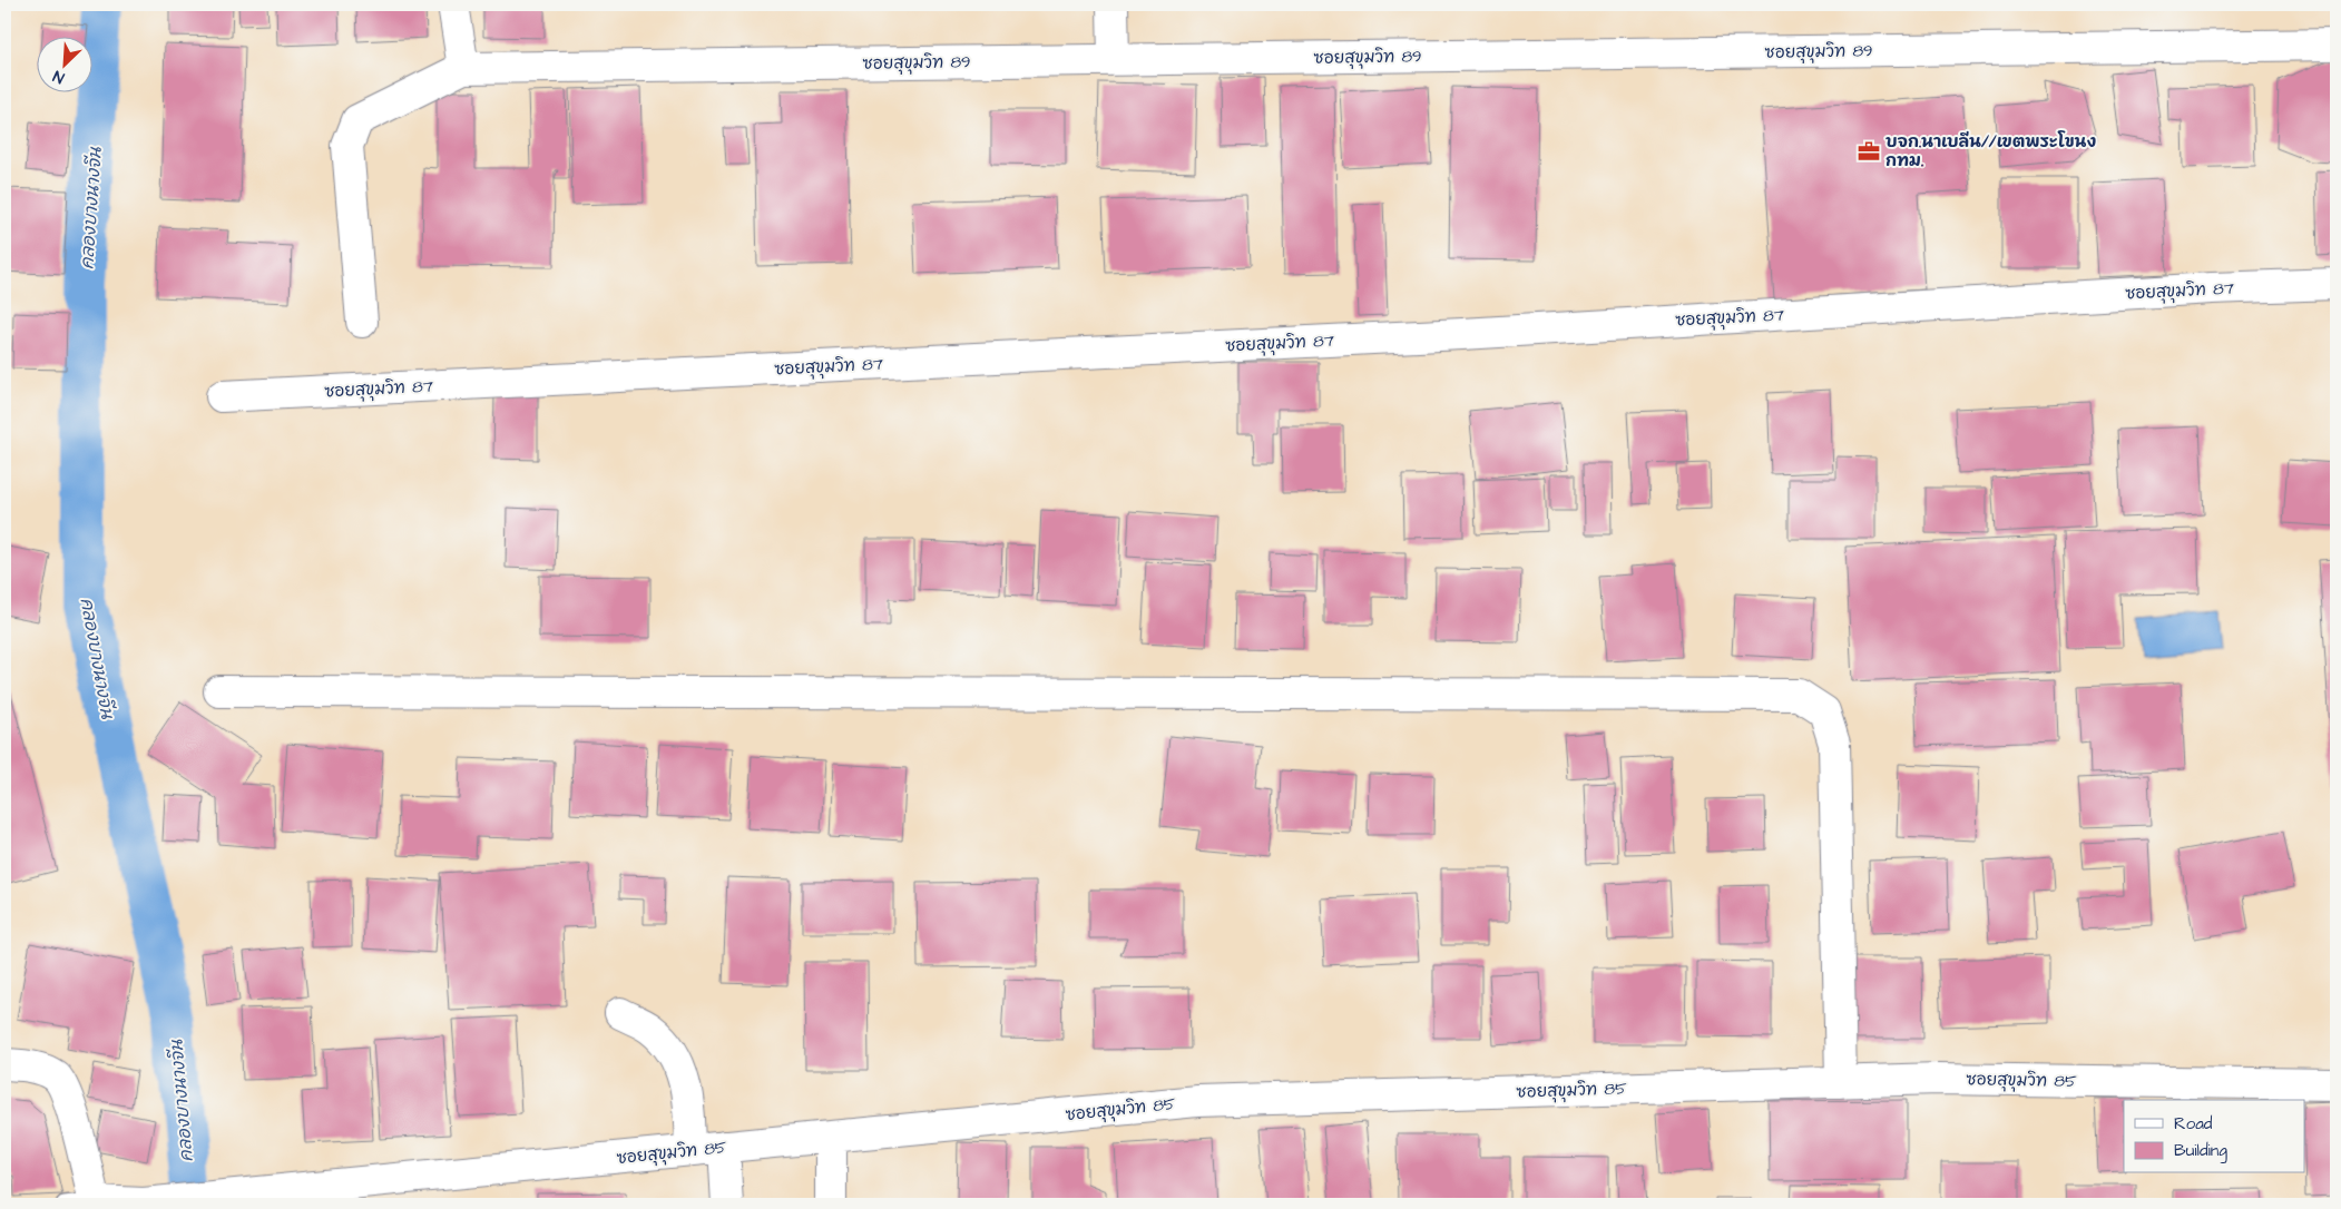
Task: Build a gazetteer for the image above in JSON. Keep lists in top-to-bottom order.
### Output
{
  "streets": {
    "street": ["ซอยสุขุมวิท 89", "ซอยสุขุมวิท 87", "ซอยสุขุมวิท 85"]
  },
  "water": ["คลองบางนางจีน"],
  "places": {
    "office": ["บจก.นาเบลีน//เขตพระโขนง กทม."]
  },
  "legend": ["Road", "Building"],
  "north": "bottom left"
}
